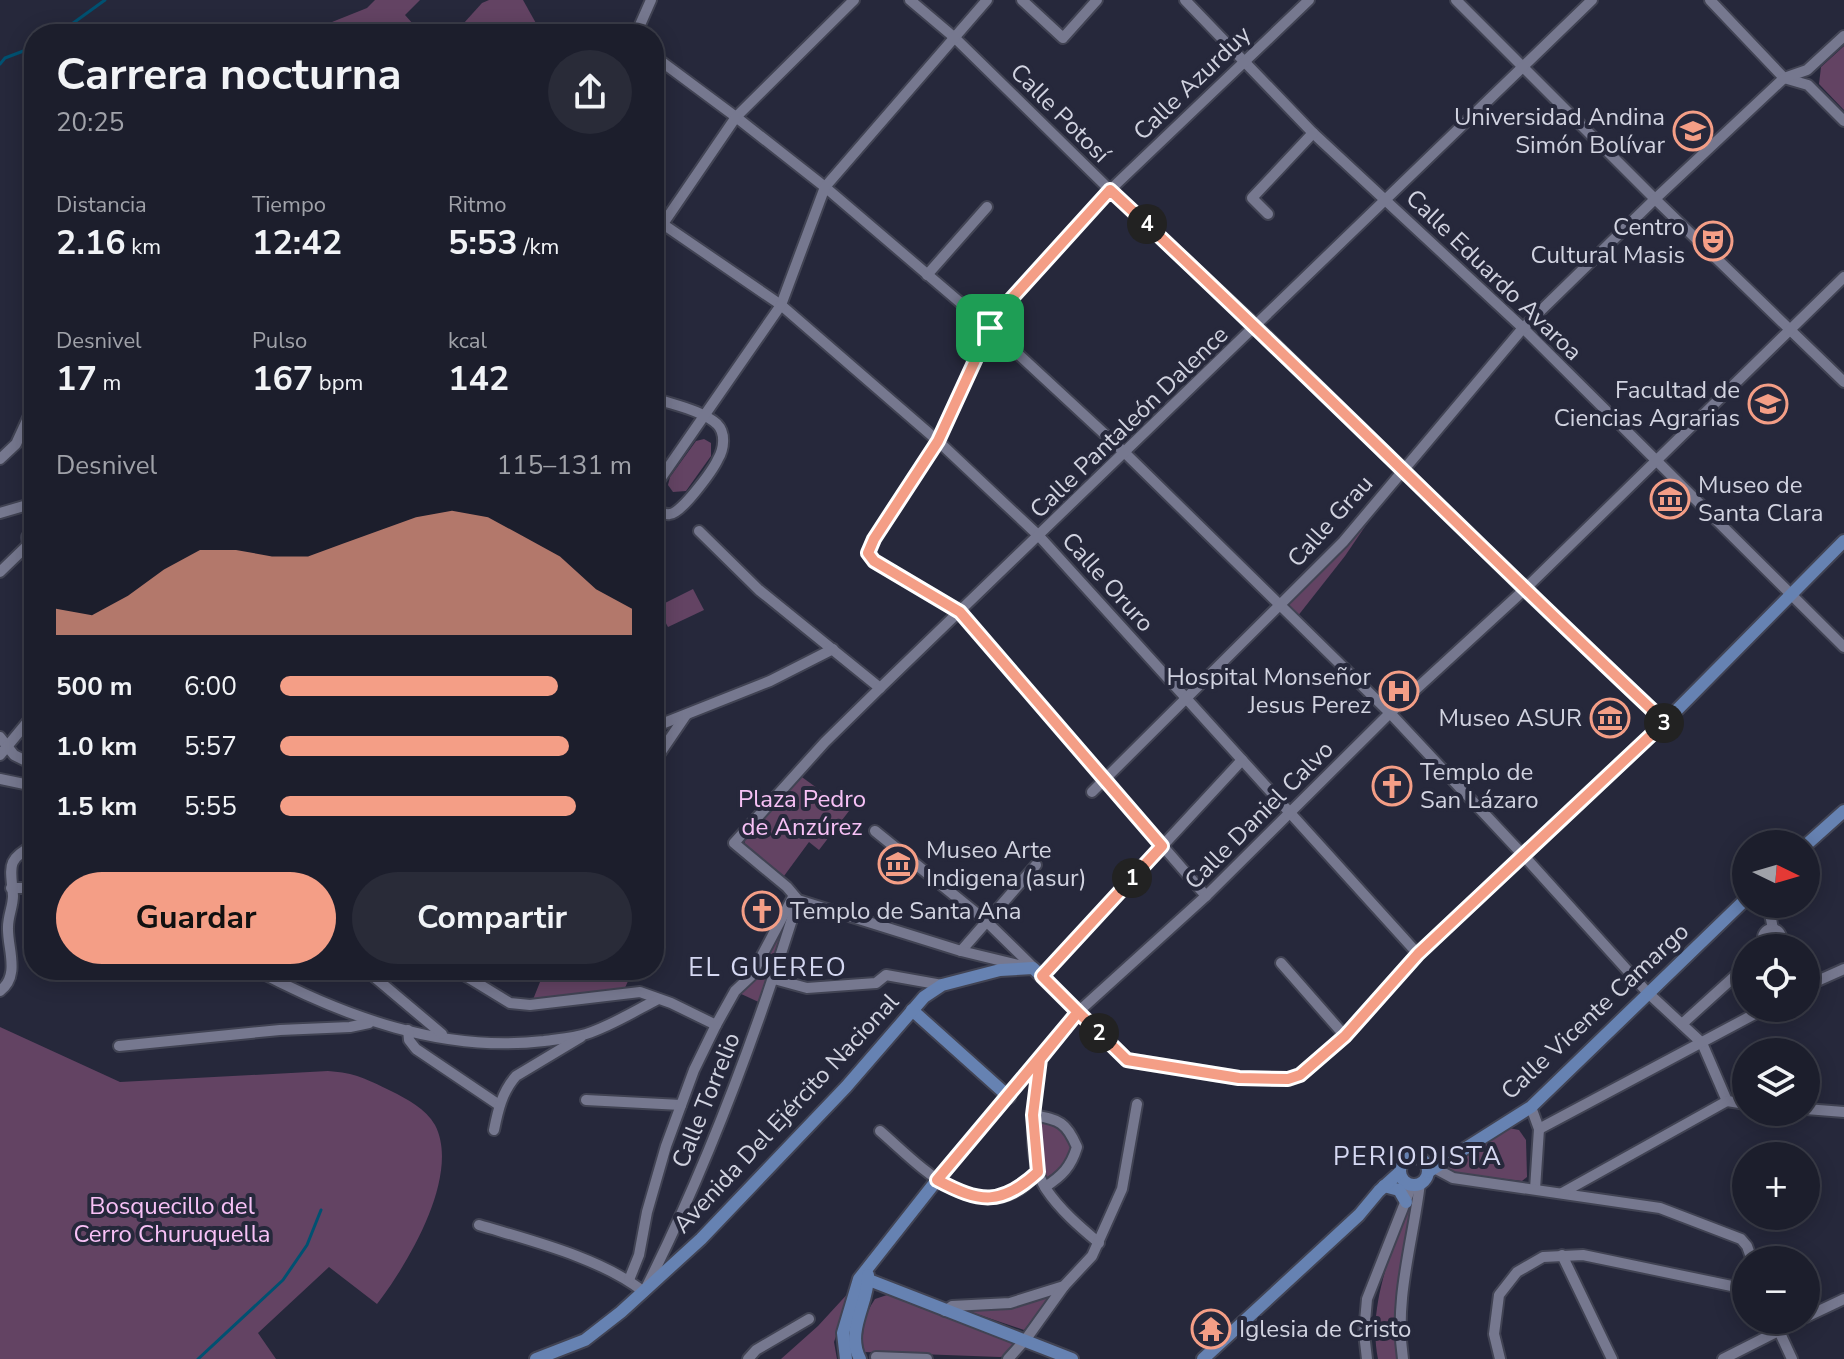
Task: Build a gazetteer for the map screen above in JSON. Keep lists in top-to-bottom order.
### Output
{
  "streets": {
    "main road": ["Calle Vicente Camargo", "Avenida Del Ejército Nacional"],
    "street": [
      "Calle Azurduy",
      "Calle Potosí",
      "Calle Eduardo Avaroa",
      "Calle Pantaleón Dalence",
      "Calle Grau",
      "Calle Oruro",
      "Calle Daniel Calvo",
      "Calle Torrelio"
    ]
  },
  "crossings": [
    ["Calle Azurduy", "Calle Potosí"],
    ["Calle Azurduy", "Calle Eduardo Avaroa"],
    ["Calle Azurduy", "Calle Pantaleón Dalence"],
    ["Calle Azurduy", "Calle Oruro"],
    ["Calle Potosí", "Calle Pantaleón Dalence"],
    ["Calle Potosí", "Calle Grau"],
    ["Calle Potosí", "Calle Daniel Calvo"],
    ["Calle Eduardo Avaroa", "Calle Pantaleón Dalence"],
    ["Calle Eduardo Avaroa", "Calle Grau"],
    ["Calle Eduardo Avaroa", "Calle Daniel Calvo"],
    ["Calle Pantaleón Dalence", "Calle Oruro"],
    ["Calle Pantaleón Dalence", "Calle Torrelio"],
    ["Calle Grau", "Calle Oruro"],
    ["Calle Oruro", "Calle Daniel Calvo"],
    ["Calle Torrelio", "Avenida Del Ejército Nacional"]
  ],
  "districts": ["EL GUEREO", "PERIODISTA"],
  "parks": ["Plaza Pedro de Anzúrez", "Bosquecillo del Cerro Churuquella"],
  "places": {
    "school or university": ["Universidad Andina Simón Bolívar", "Facultad de Ciencias Agrarias"],
    "theatre": ["Centro Cultural Masis"],
    "museum": ["Museo de Santa Clara", "Museo ASUR", "Museo Arte Indigena (asur)"],
    "hospital": ["Hospital Monseñor Jesus Perez"],
    "church": ["Templo de San Lázaro", "Templo de Santa Ana"],
    "temple": ["Iglesia de Cristo"]
  },
  "north": "right",
  "page": {
    "heading": ["Carrera nocturna", "20:25"],
    "stats": [
      ["Distancia", "2.16 km"],
      ["Tiempo", "12:42"],
      ["Ritmo", "5:53 /km"],
      ["Desnivel", "17 m"],
      ["Pulso", "167 bpm"],
      ["kcal", "142"]
    ],
    "pins": [
      "4",
      "3",
      "1",
      "2"
    ],
    "chart": ["Desnivel", "115–131 m"],
    "list": [
      {
        "name": "500 m",
        "note": "6:00"
      },
      {
        "name": "1.0 km",
        "note": "5:57"
      },
      {
        "name": "1.5 km",
        "note": "5:55"
      }
    ],
    "map_buttons": ["+", "−"],
    "buttons": ["Guardar", "Compartir"]
  }
}
